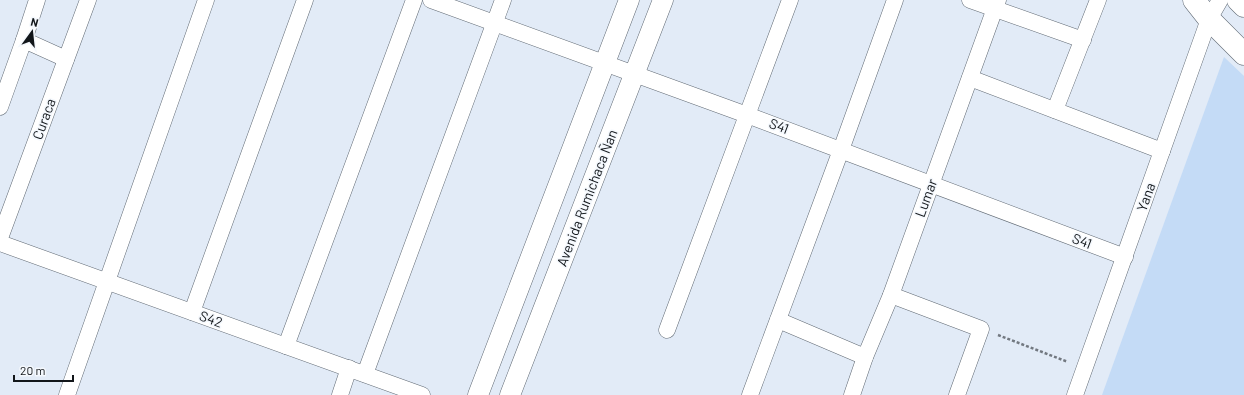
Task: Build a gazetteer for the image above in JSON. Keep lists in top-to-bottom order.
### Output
{
  "streets": {
    "street": [
      "Curaca",
      "S41",
      "Yana",
      "Avenida Rumichaca Ñan",
      "Lumar",
      "S42"
    ]
  },
  "crossings": [
    ["S41", "Yana"],
    ["S41", "Avenida Rumichaca Ñan"],
    ["S41", "Lumar"]
  ],
  "scale_bar": "20 m",
  "north": "top"
}
